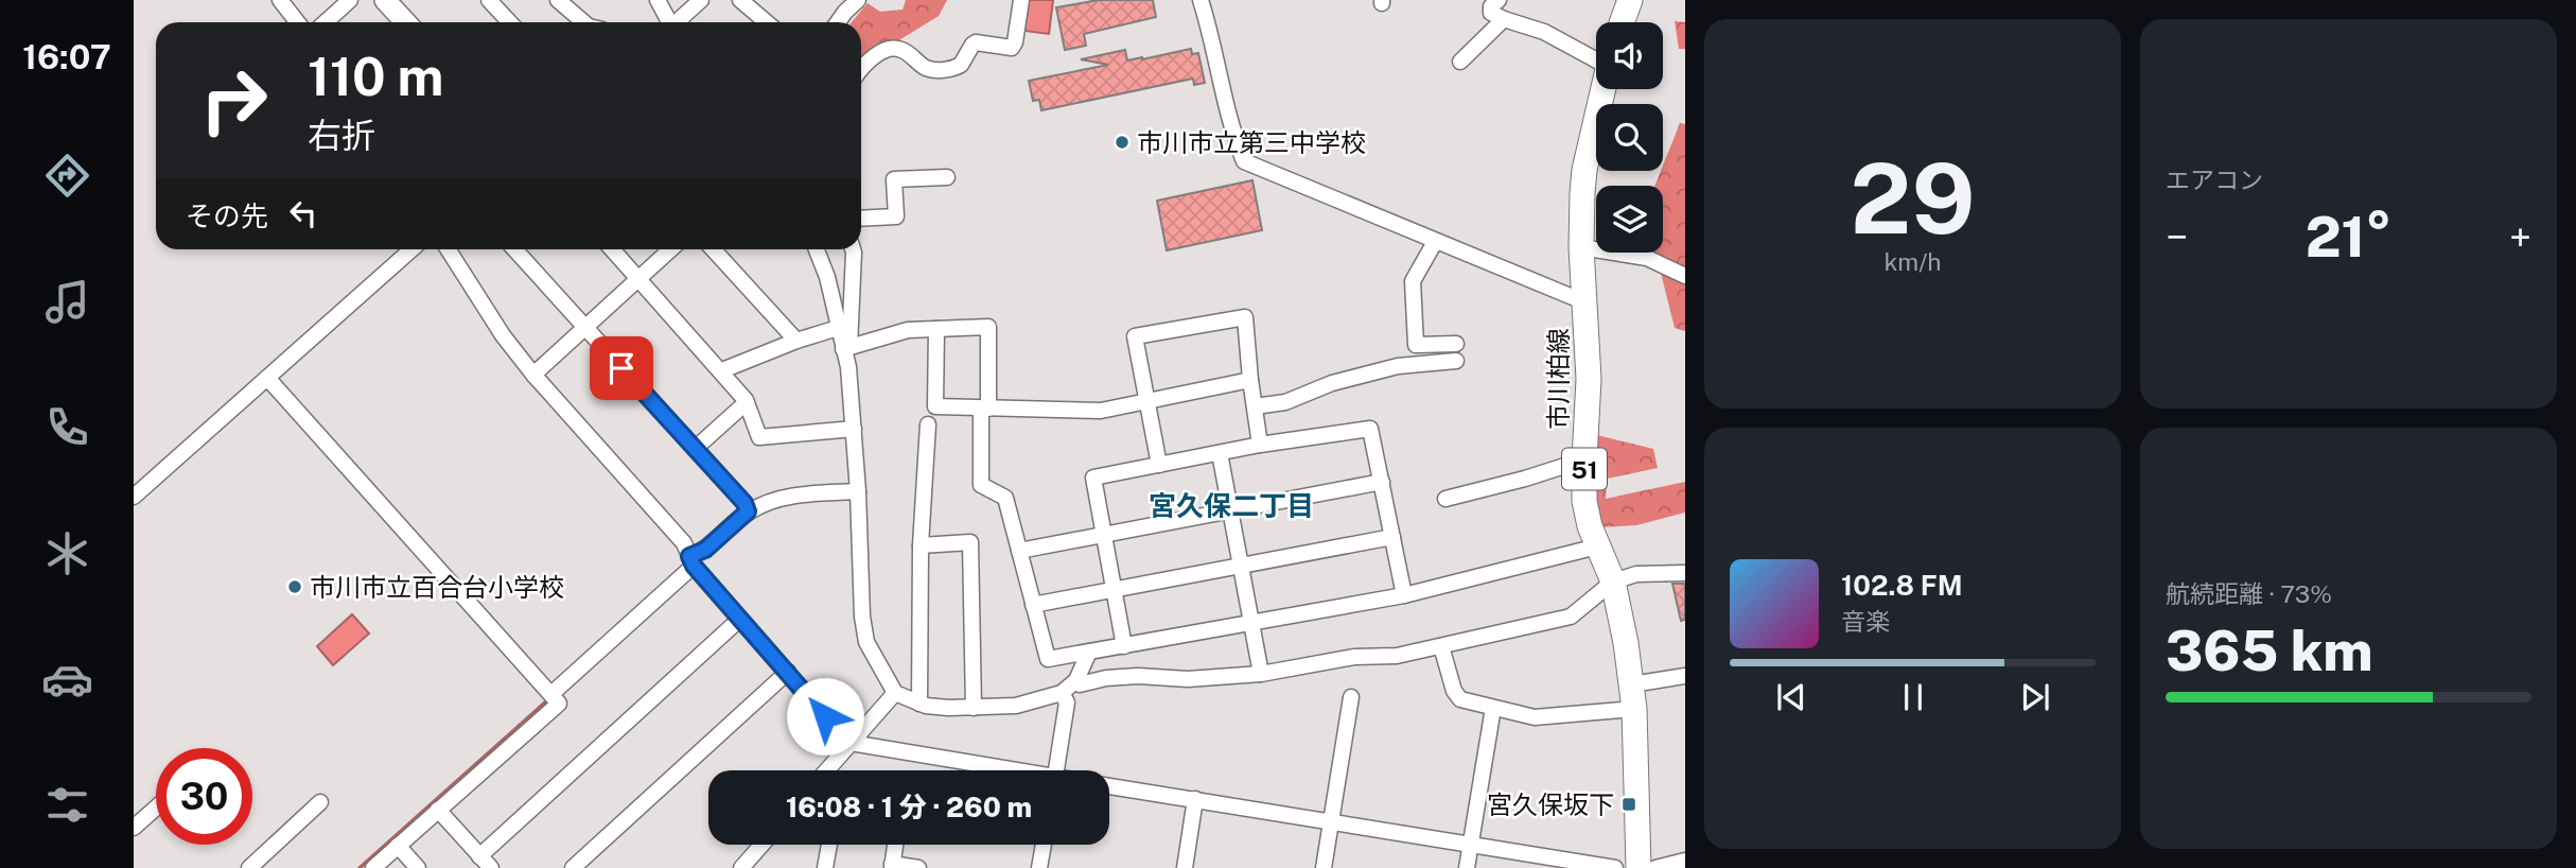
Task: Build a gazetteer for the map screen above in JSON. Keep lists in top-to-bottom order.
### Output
{
  "streets": {
    "main road": ["市川柏線", "51"]
  },
  "districts": ["宮久保二丁目"],
  "places": {
    "other": ["市川市立第三中学校", "市川市立百合台小学校"],
    "transit": ["宮久保坂下"]
  },
  "page": {
    "tabs": "16:07",
    "tile": [
      ["29", "km/h"],
      "エアコン",
      ["航続距離 · 73%", "365 km"]
    ],
    "turn": ["110 m", "右折"],
    "then": "その先",
    "heat": ["−", "21°", "+"],
    "song": ["102.8 FM", "音楽"],
    "limit": "30",
    "trip": "16:08 · 1 分 · 260 m"
  }
}
